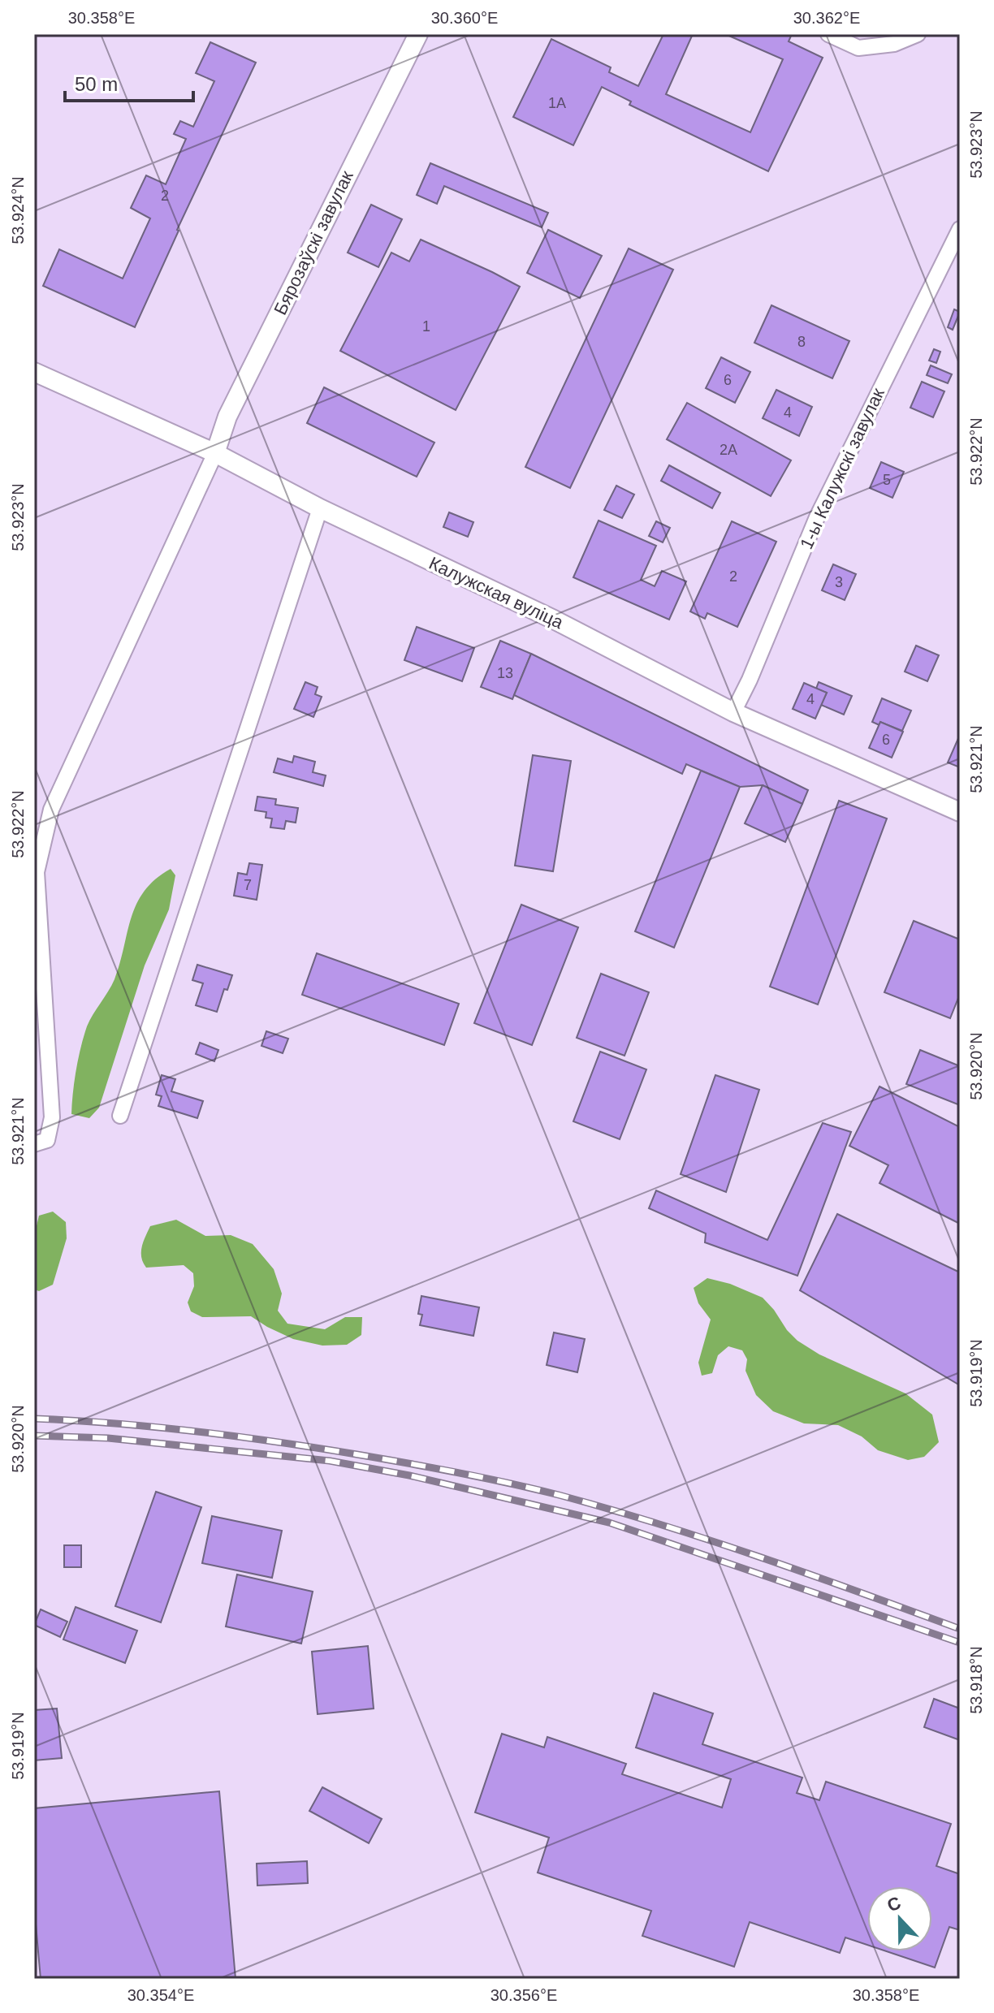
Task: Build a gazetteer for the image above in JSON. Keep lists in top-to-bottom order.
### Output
{
  "streets": {
    "street": ["Бярозаўскі завулак", "1-ы Калужскі завулак", "Калужская вуліца"]
  },
  "crossings": [
    ["Бярозаўскі завулак", "Калужская вуліца"],
    ["1-ы Калужскі завулак", "Калужская вуліца"]
  ],
  "house_numbers": [
    "1А",
    "2",
    "1",
    "8",
    "6",
    "4",
    "2А",
    "5",
    "2",
    "3",
    "13",
    "4",
    "6",
    "7"
  ],
  "scale_bar": "50 m",
  "north": "top",
  "coordinates": [
    "30.358°E",
    "30.360°E",
    "30.362°E",
    "53.923°N",
    "53.924°N",
    "53.922°N",
    "53.921°N",
    "53.920°N",
    "53.919°N",
    "53.918°N",
    "30.354°E",
    "30.356°E"
  ]
}
